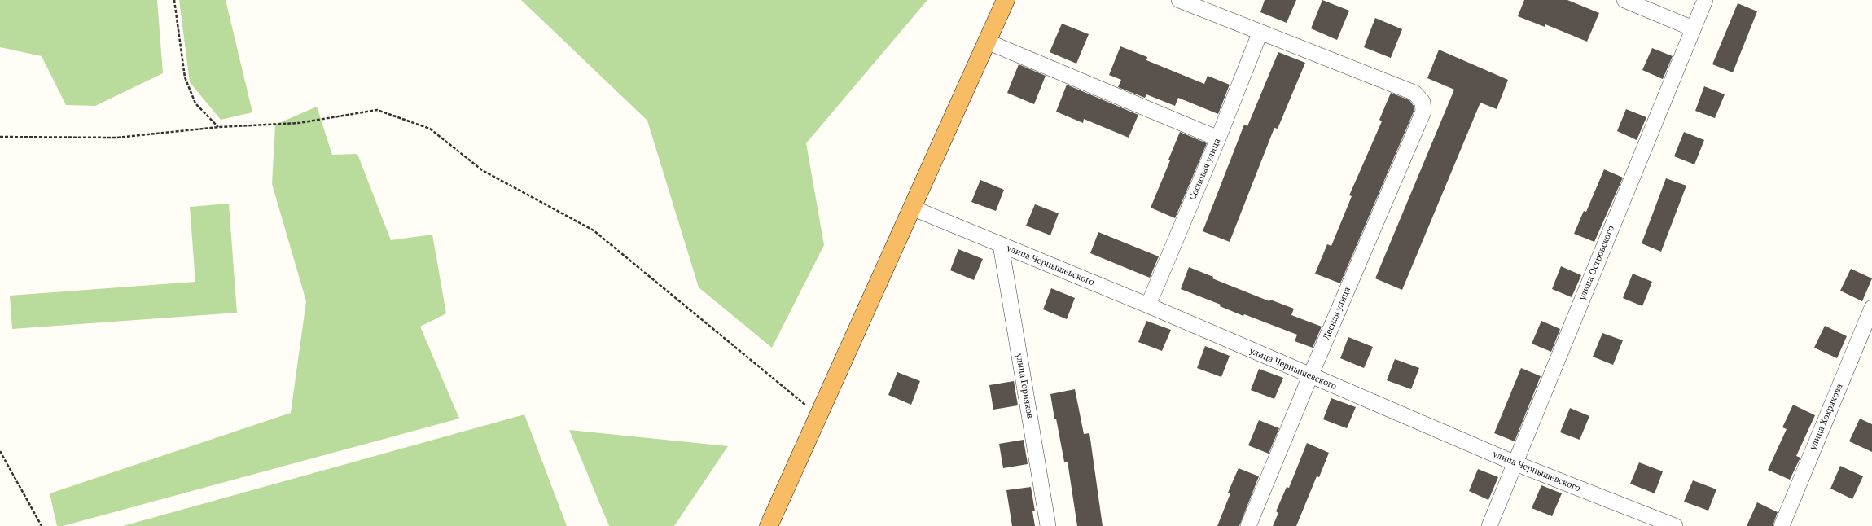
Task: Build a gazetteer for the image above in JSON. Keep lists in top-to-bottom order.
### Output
{
  "streets": {
    "street": [
      "Сосновая улица",
      "улица Островского",
      "улица Чернышевского",
      "Лесная улица",
      "улица Горняков",
      "улица Хохрякова"
    ]
  },
  "crossings": [
    ["Сосновая улица", "улица Чернышевского"],
    ["Сосновая улица", "Лесная улица"],
    ["улица Островского", "улица Чернышевского"],
    ["улица Чернышевского", "Лесная улица"],
    ["улица Чернышевского", "улица Горняков"]
  ]
}
